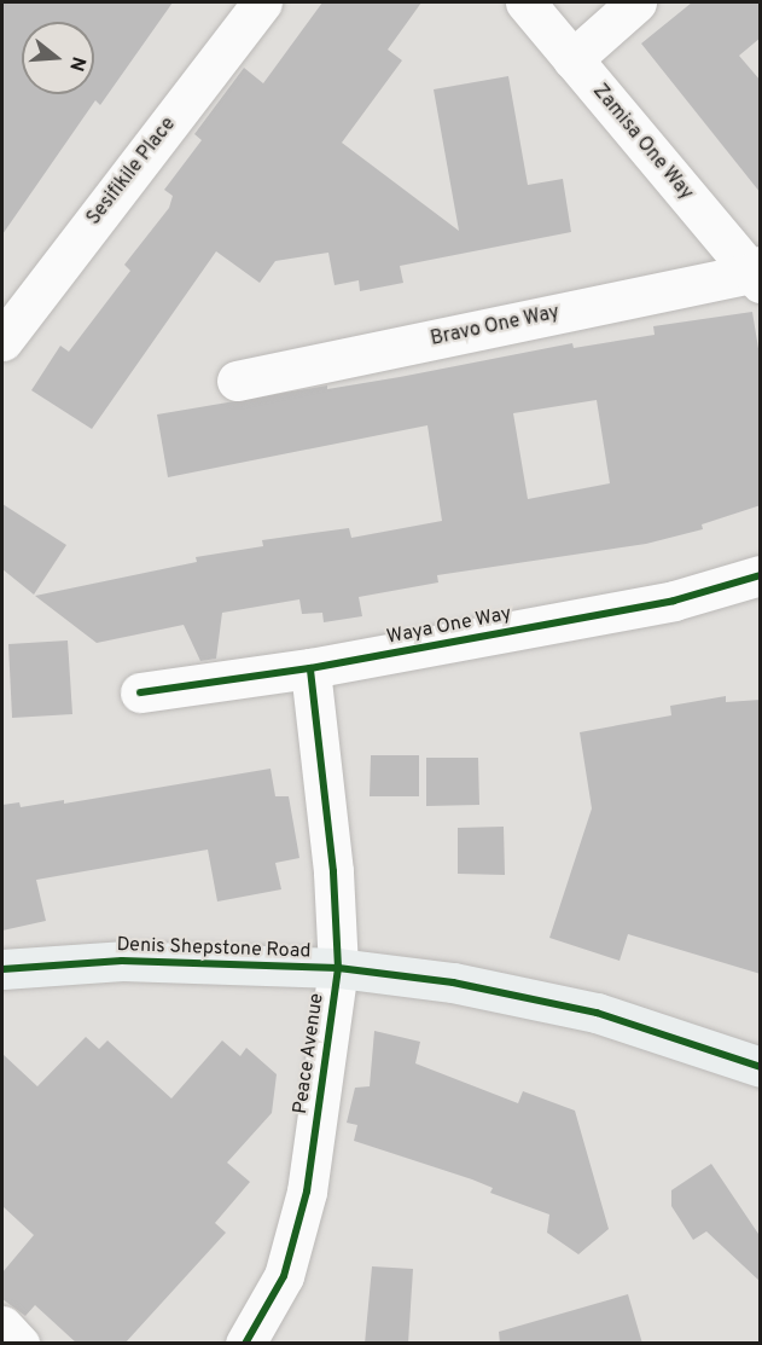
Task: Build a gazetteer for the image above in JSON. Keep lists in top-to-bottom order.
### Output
{
  "streets": {
    "street": [
      "Zamisa One Way",
      "Sesifikile Place",
      "Bravo One Way",
      "Waya One Way",
      "Denis Shepstone Road",
      "Peace Avenue"
    ]
  },
  "crossings": [
    ["Zamisa One Way", "Bravo One Way"],
    ["Waya One Way", "Peace Avenue"],
    ["Denis Shepstone Road", "Peace Avenue"]
  ],
  "north": "right"
}
